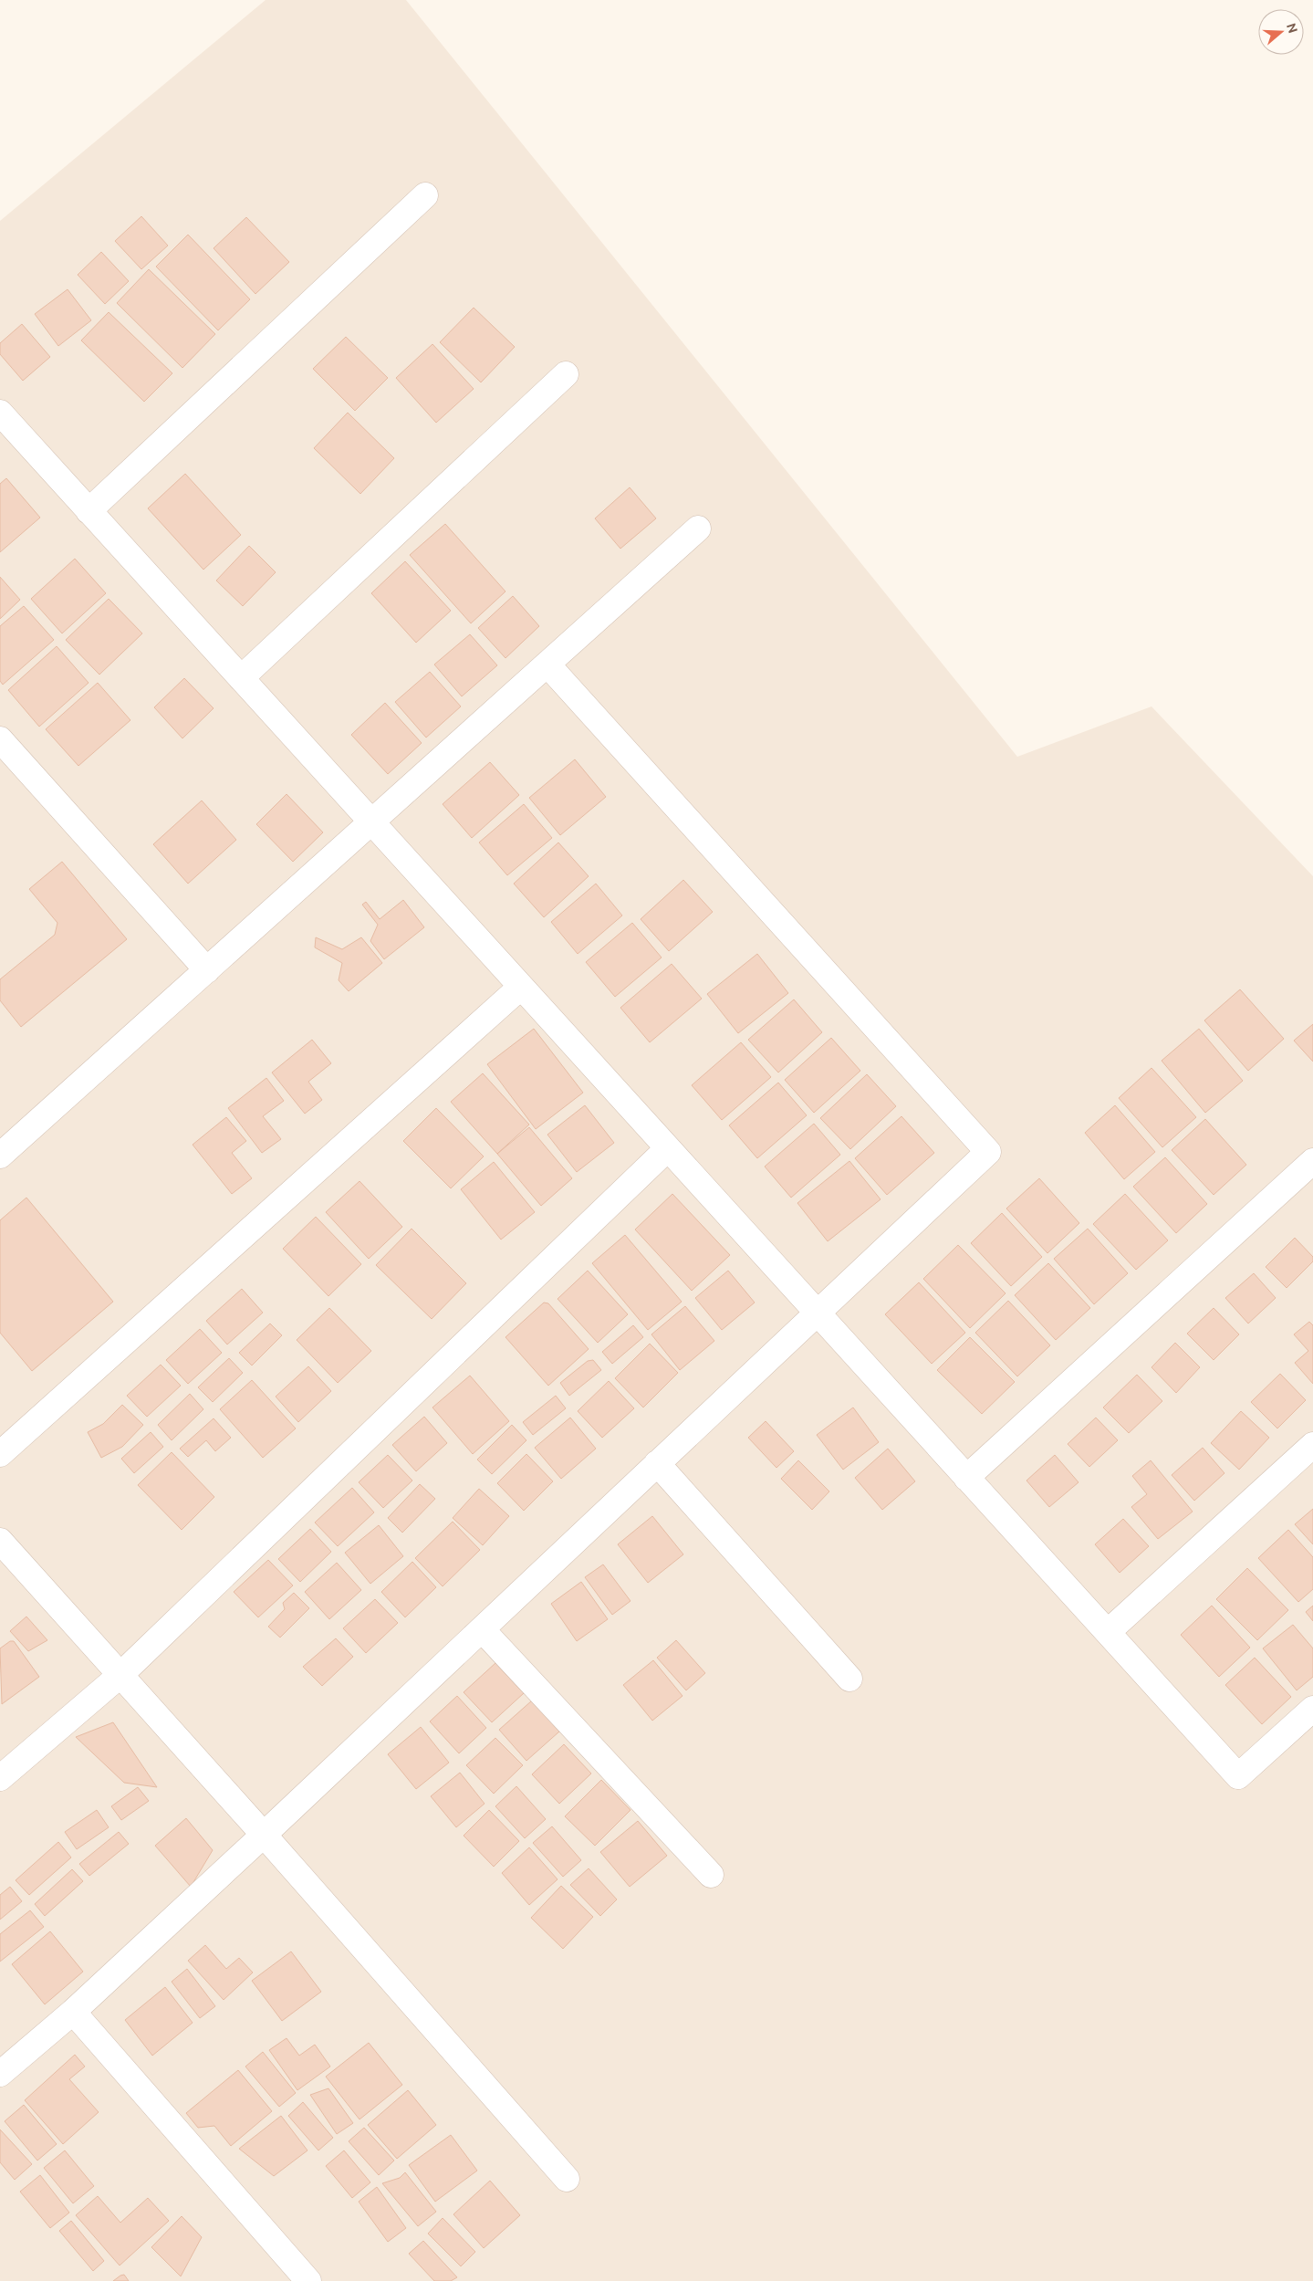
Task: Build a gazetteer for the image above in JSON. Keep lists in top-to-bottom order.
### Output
{
  "north": "right"
}
